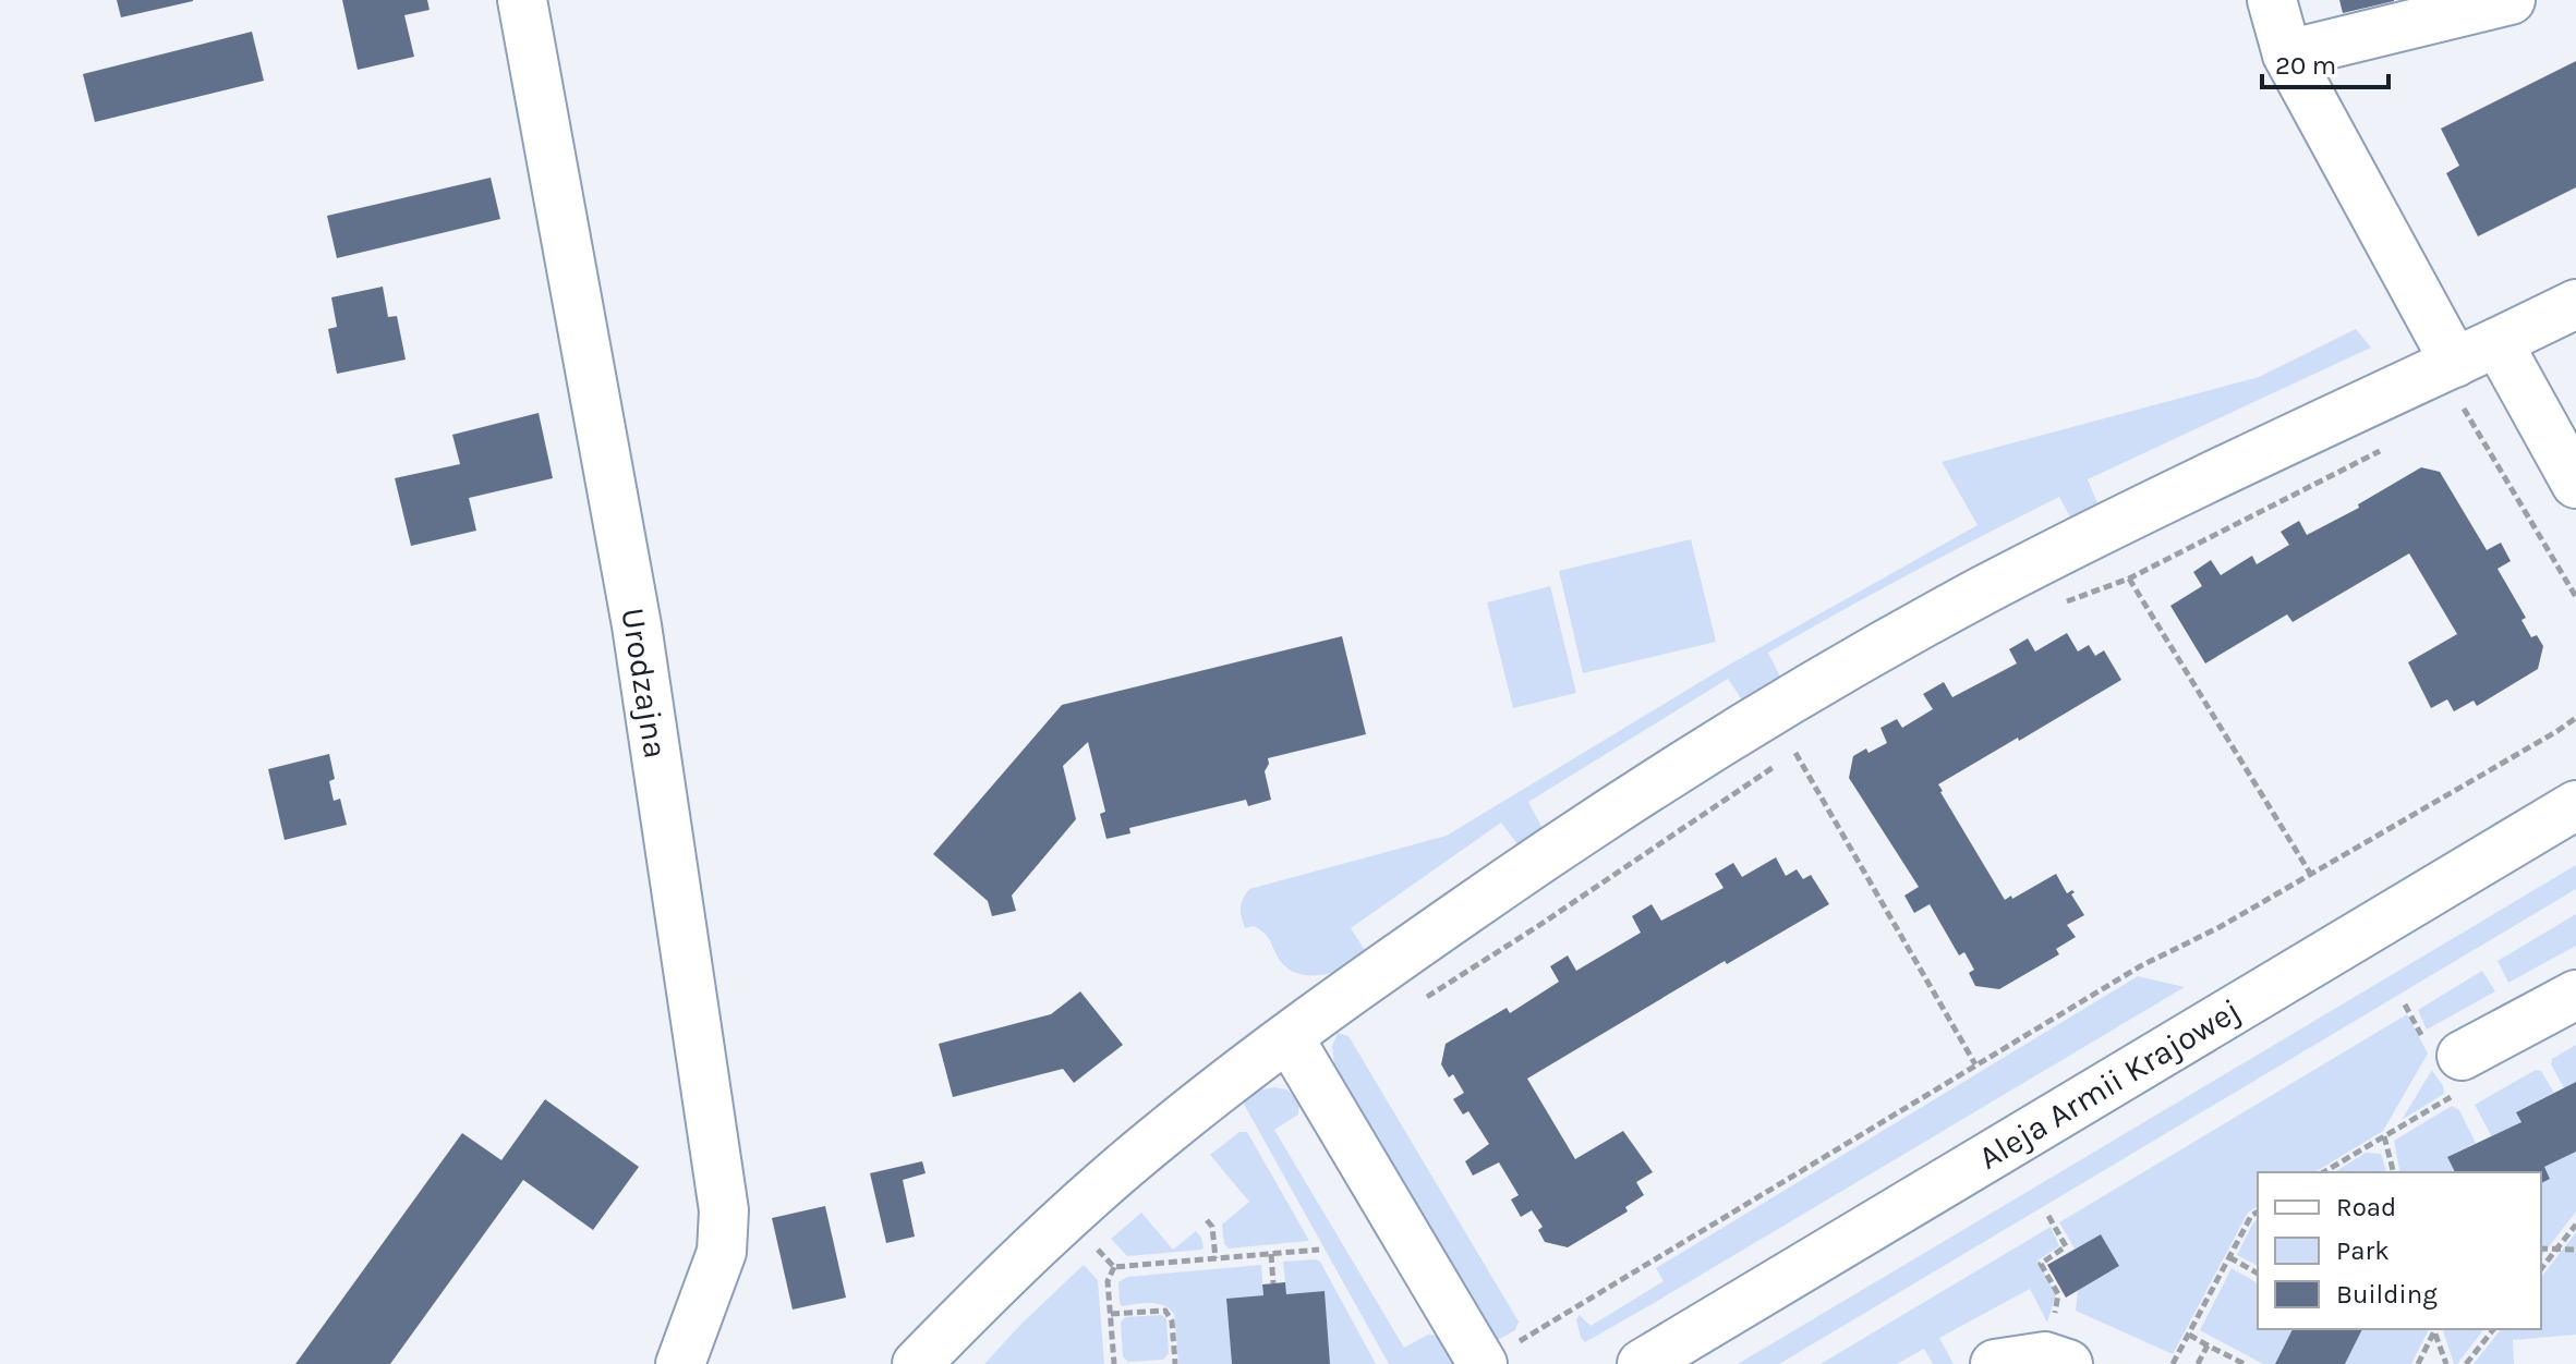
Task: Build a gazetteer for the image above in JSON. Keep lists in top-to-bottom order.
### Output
{
  "streets": {
    "street": ["Urodzajna", "Aleja Armii Krajowej"]
  },
  "legend": ["Road", "Park", "Building"],
  "scale_bar": "20 m"
}
